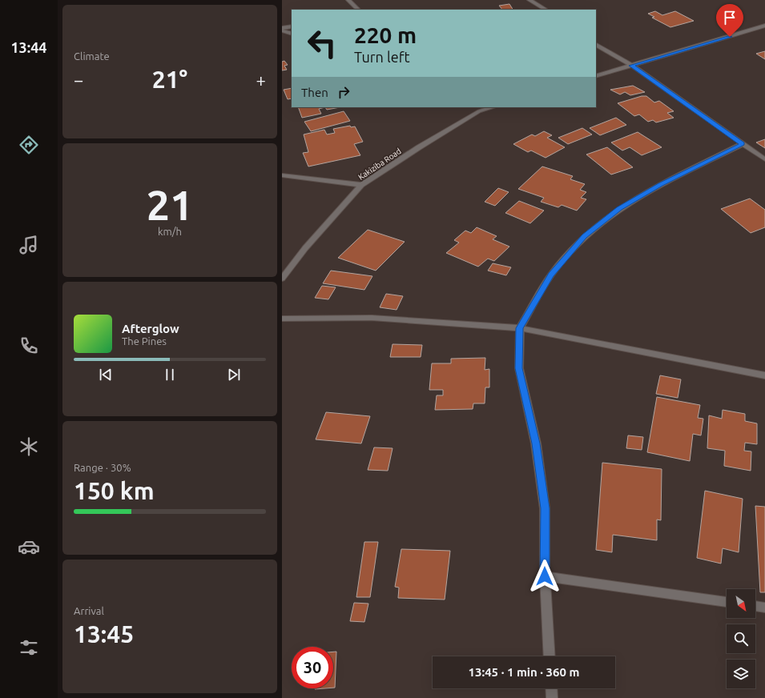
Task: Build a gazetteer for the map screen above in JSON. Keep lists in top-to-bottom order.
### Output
{
  "streets": {
    "street": ["Kakiziba Road"]
  },
  "north": "bottom right",
  "page": {
    "tabs": "13:44",
    "tile": [
      "Climate",
      ["21", "km/h"],
      ["Range · 30%", "150 km"],
      ["Arrival", "13:45"]
    ],
    "turn": ["220 m", "Turn left"],
    "heat": ["−", "21°", "+"],
    "then": "Then",
    "song": ["Afterglow", "The Pines"],
    "limit": "30",
    "trip": "13:45 · 1 min · 360 m"
  }
}
